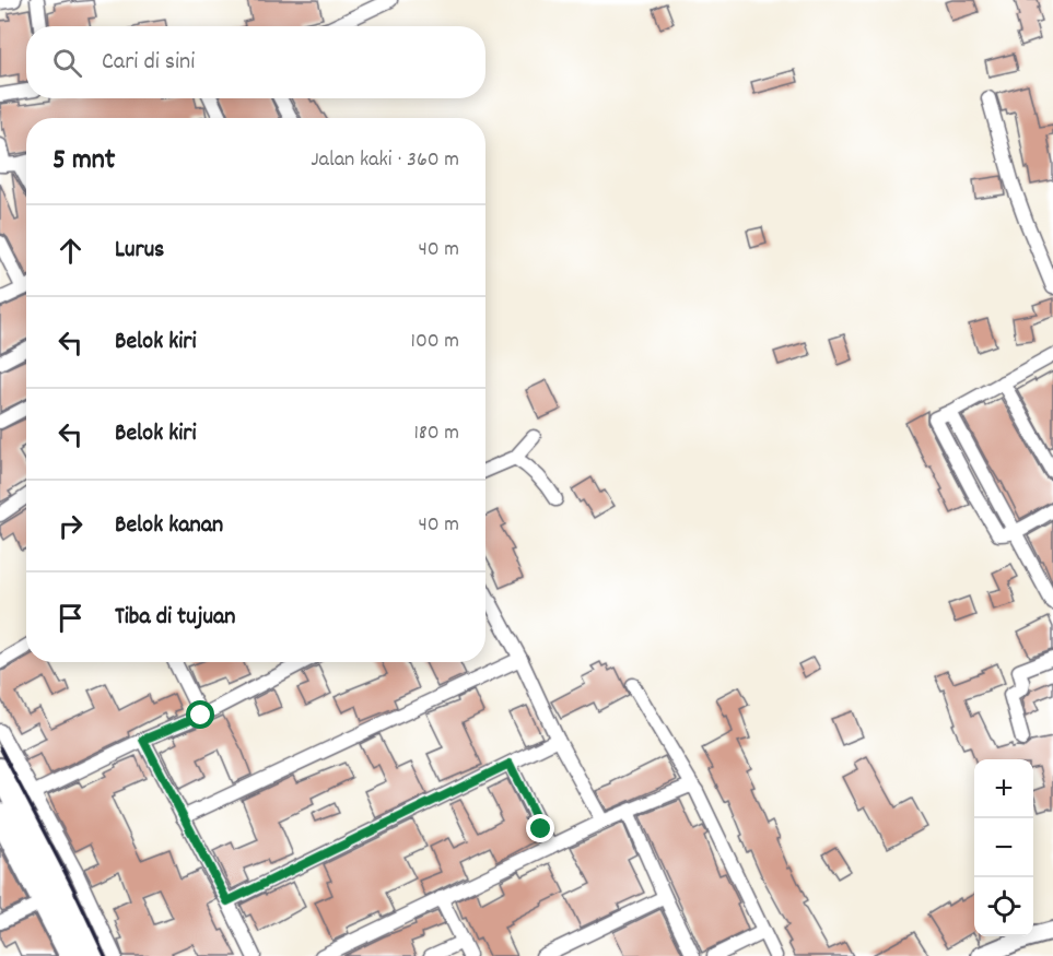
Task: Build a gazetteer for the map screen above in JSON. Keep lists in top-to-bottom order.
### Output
{
  "page": {
    "search": "Cari di sini",
    "heading": ["5 mnt", "Jalan kaki · 360 m"],
    "list": [
      ["Lurus", "40 m"],
      ["Belok kiri", "100 m"],
      ["Belok kiri", "180 m"],
      ["Belok kanan", "40 m"],
      "Tiba di tujuan"
    ],
    "map_buttons": ["+", "−"]
  }
}
